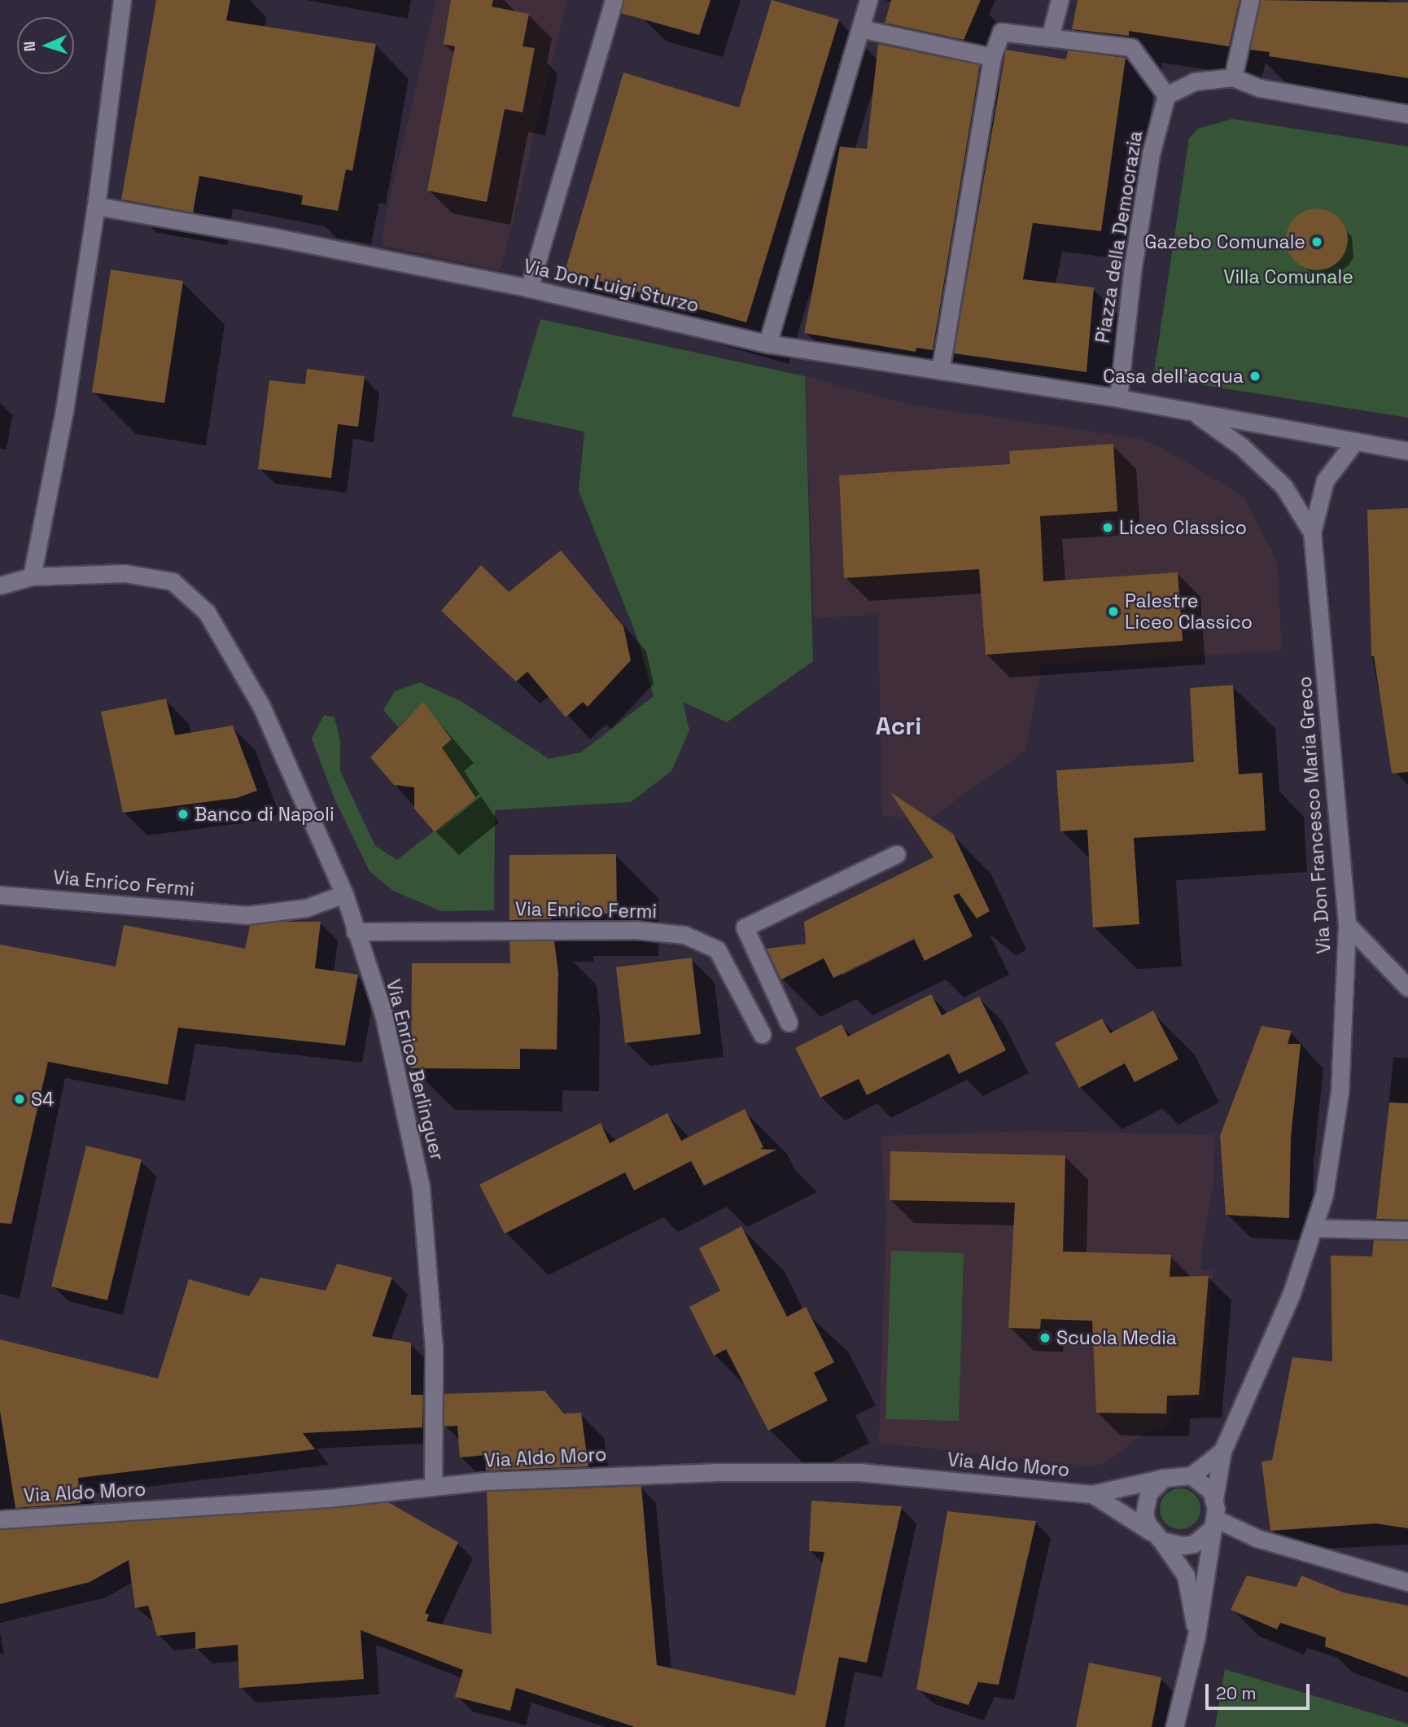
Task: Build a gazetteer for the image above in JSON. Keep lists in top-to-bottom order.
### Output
{
  "streets": {
    "street": [
      "Piazza della Democrazia",
      "Via Don Luigi Sturzo",
      "Via Don Francesco Maria Greco",
      "Via Enrico Fermi",
      "Via Enrico Berlinguer",
      "Via Aldo Moro"
    ]
  },
  "crossings": [
    ["Piazza della Democrazia", "Via Don Luigi Sturzo"],
    ["Via Don Francesco Maria Greco", "Via Aldo Moro"],
    ["Via Enrico Fermi", "Via Enrico Berlinguer"],
    ["Via Enrico Berlinguer", "Via Aldo Moro"]
  ],
  "districts": ["Acri"],
  "parks": ["Villa Comunale"],
  "places": [
    "Gazebo Comunale",
    "Casa dell'acqua",
    "Liceo Classico",
    "Palestre Liceo Classico",
    "Banco di Napoli",
    "S4",
    "Scuola Media"
  ],
  "scale_bar": "20 m",
  "north": "left"
}
